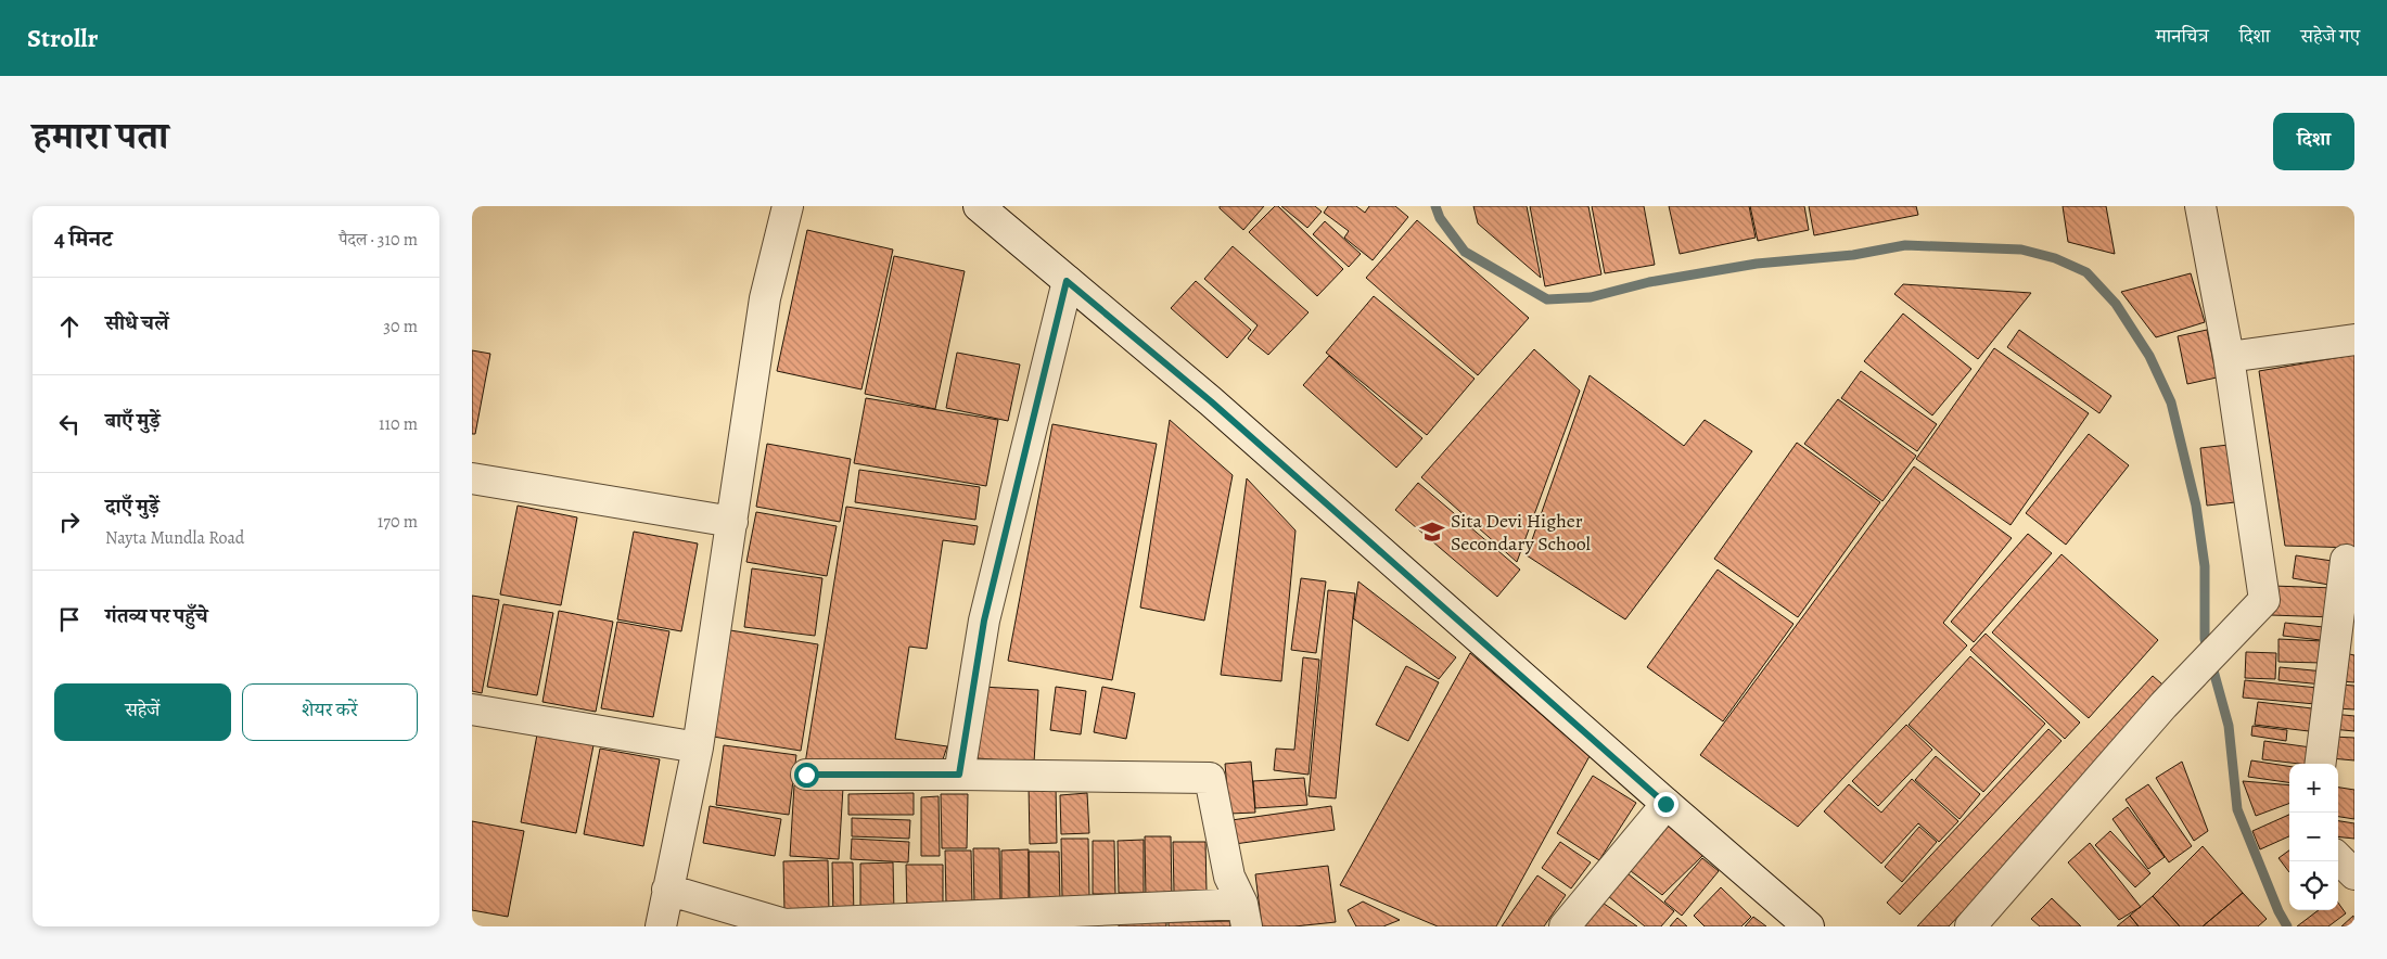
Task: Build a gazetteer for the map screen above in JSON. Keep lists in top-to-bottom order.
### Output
{
  "places": {
    "school or university": ["Sita Devi Higher Secondary School"]
  },
  "page": {
    "header": "Strollr",
    "nav": ["मानचित्र", "दिशा", "सहेजे गए"],
    "title": "हमारा पता",
    "buttons": [
      "दिशा",
      ["सहेजें", "शेयर करें"]
    ],
    "heading": ["4 मिनट", "पैदल · 310 m"],
    "list": [
      ["सीधे चलें", "30 m"],
      ["बाएँ मुड़ें", "110 m"],
      ["दाएँ मुड़ें", "Nayta Mundla Road", "170 m"],
      "गंतव्य पर पहुँचे"
    ],
    "map_buttons": ["+", "−"]
  }
}
